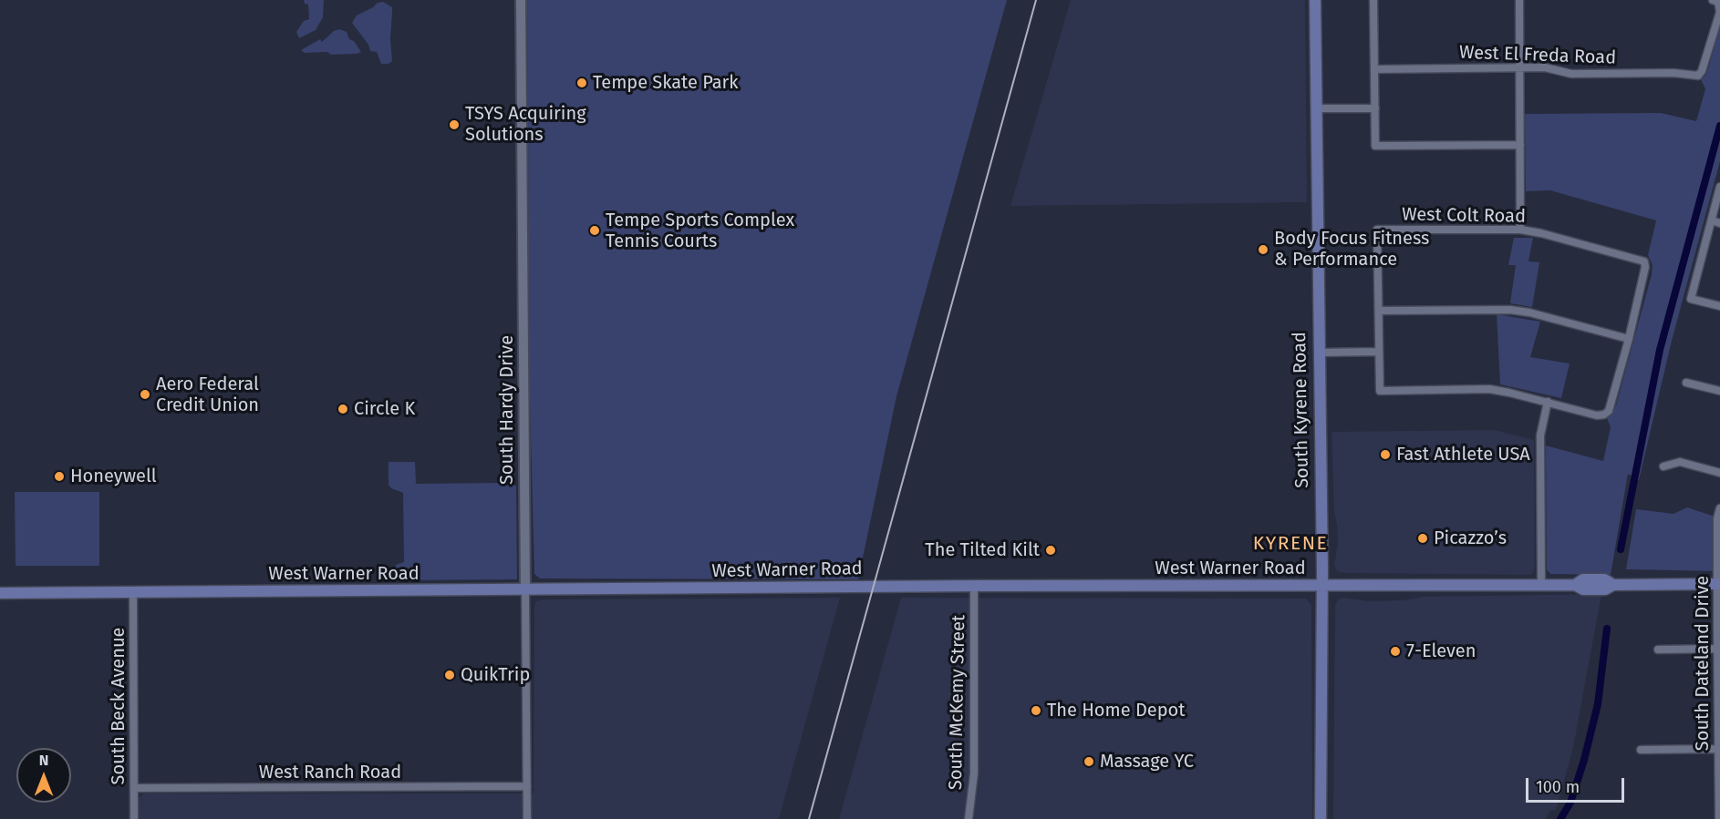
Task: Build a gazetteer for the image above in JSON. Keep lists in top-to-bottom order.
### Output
{
  "streets": {
    "main road": ["South Kyrene Road", "West Warner Road"],
    "street": [
      "West El Freda Road",
      "West Colt Road",
      "South Hardy Drive",
      "South Dateland Drive",
      "South McKemy Street",
      "South Beck Avenue",
      "West Ranch Road"
    ]
  },
  "crossings": [
    ["South Hardy Drive", "West Warner Road"],
    ["South Hardy Drive", "West Ranch Road"],
    ["South Kyrene Road", "West Warner Road"],
    ["West Warner Road", "South Dateland Drive"],
    ["West Warner Road", "South McKemy Street"],
    ["West Warner Road", "South Beck Avenue"],
    ["South Beck Avenue", "West Ranch Road"]
  ],
  "districts": ["KYRENE"],
  "places": [
    "Tempe Skate Park",
    "TSYS Acquiring Solutions",
    "Tempe Sports Complex Tennis Courts",
    "Body Focus Fitness & Performance",
    "Aero Federal Credit Union",
    "Circle K",
    "Fast Athlete USA",
    "Honeywell",
    "Picazzo’s",
    "The Tilted Kilt",
    "7-Eleven",
    "QuikTrip",
    "The Home Depot",
    "Massage YC"
  ],
  "scale_bar": "100 m",
  "north": "top"
}
